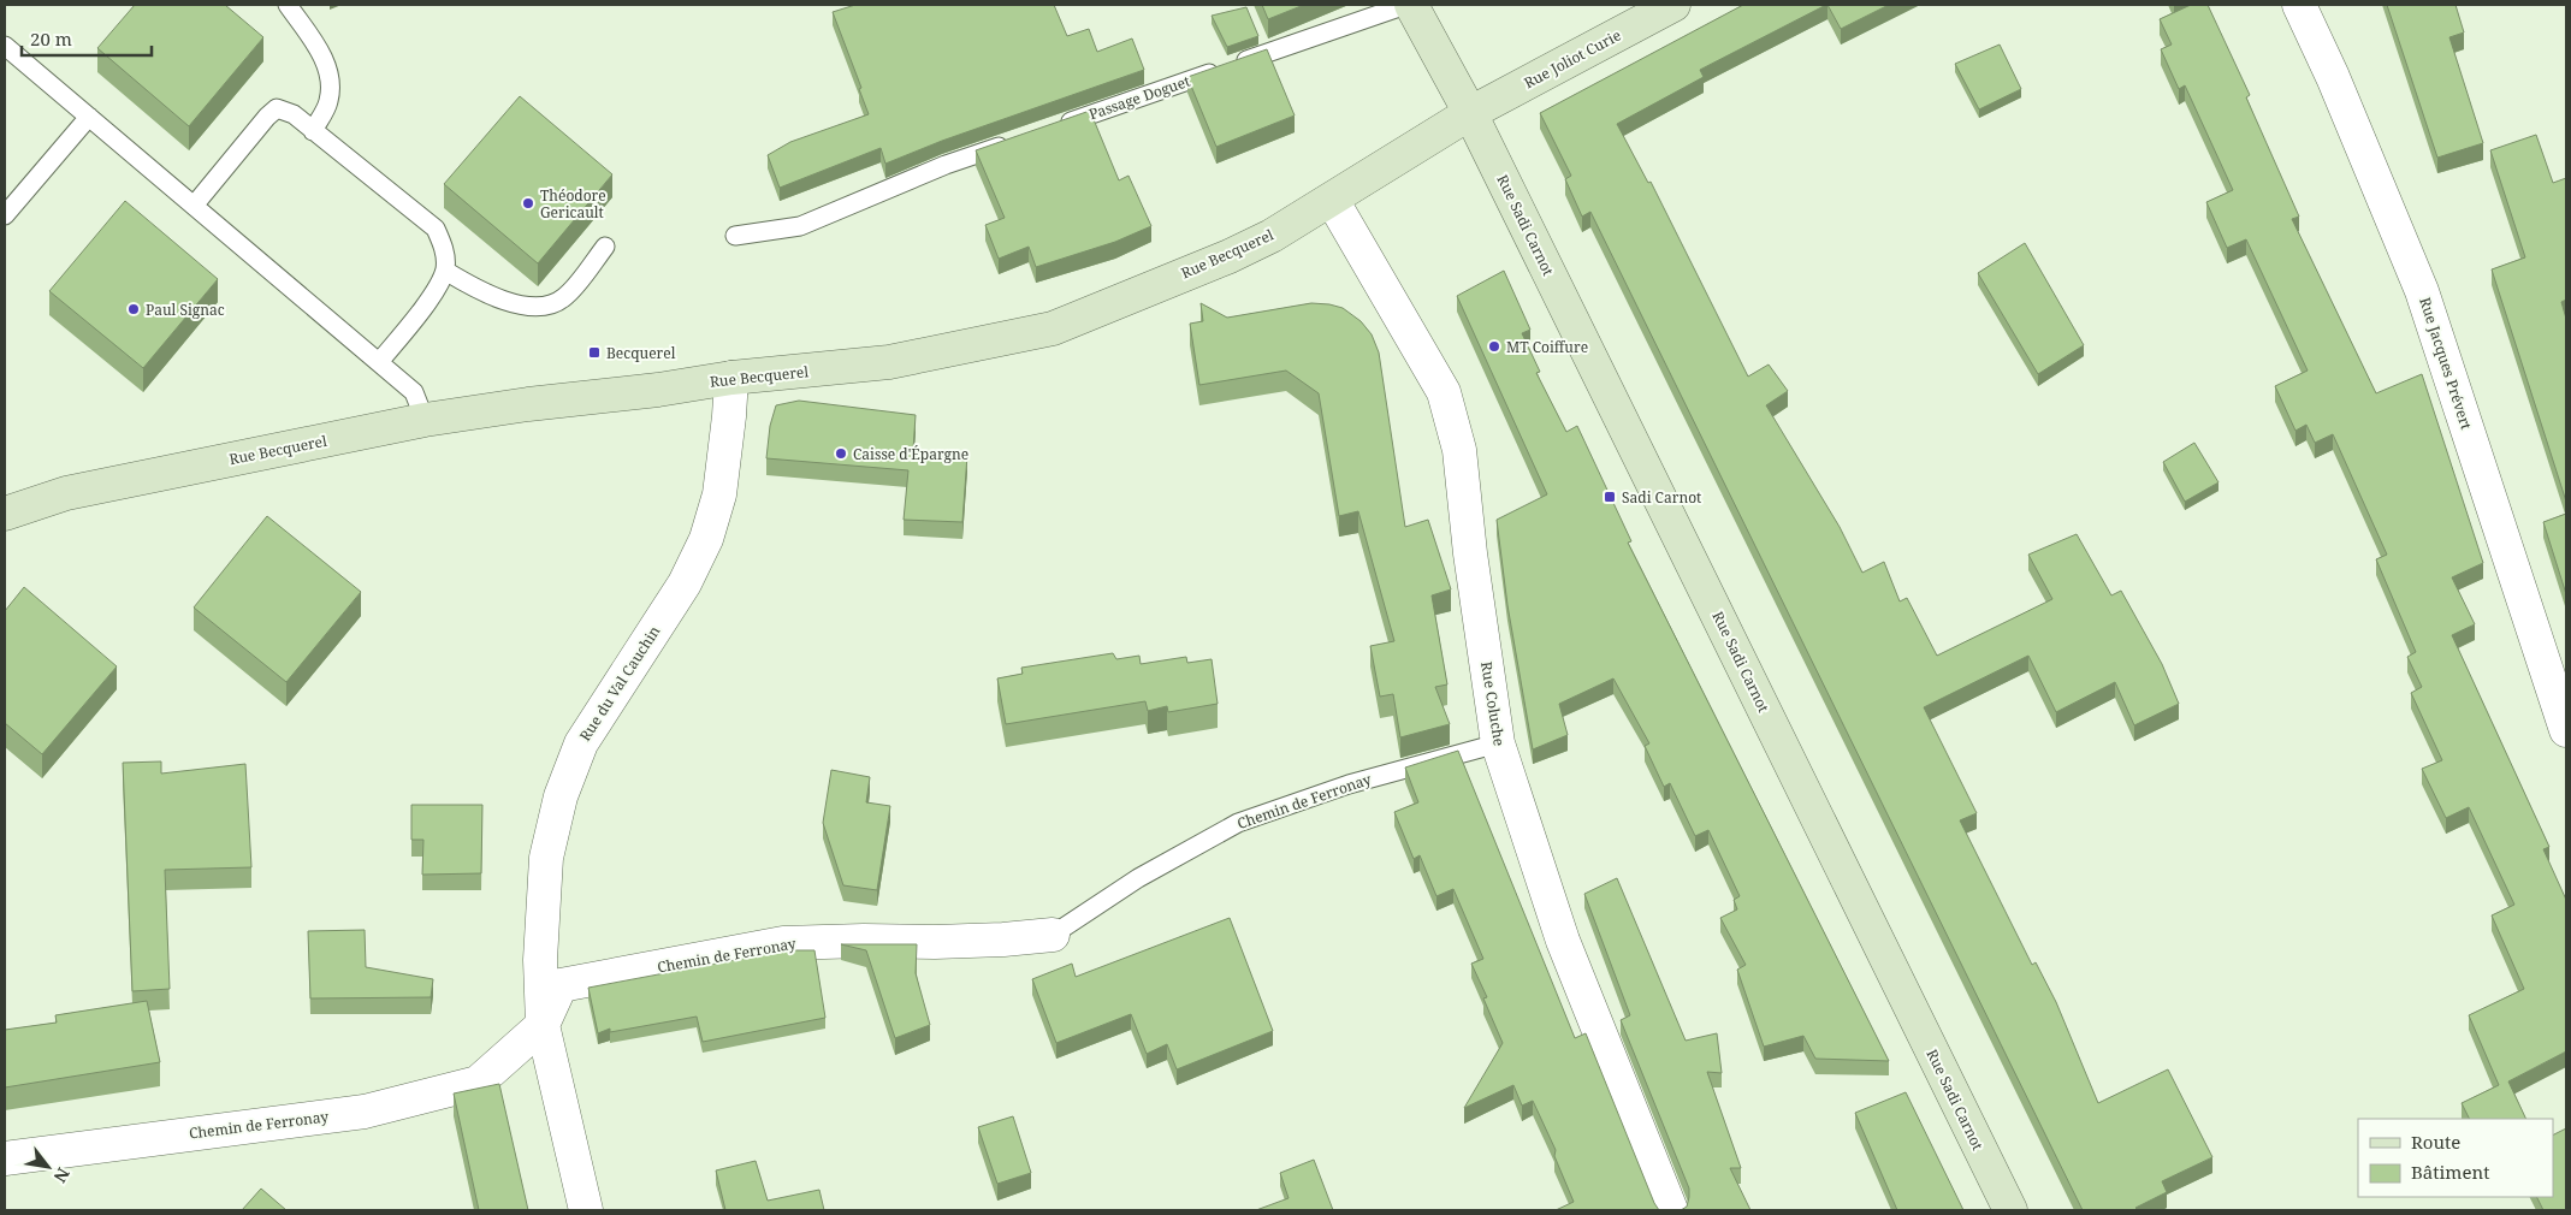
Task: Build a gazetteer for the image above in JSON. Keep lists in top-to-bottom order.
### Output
{
  "streets": {
    "main road": ["Rue Joliot Curie", "Rue Sadi Carnot", "Rue Becquerel"],
    "street": [
      "Rue Jacques Prévert",
      "Rue du Val Cauchin",
      "Rue Coluche",
      "Chemin de Ferronay"
    ],
    "lane": ["Passage Doguet"]
  },
  "crossings": [
    ["Rue Joliot Curie", "Rue Sadi Carnot"],
    ["Rue Joliot Curie", "Rue Becquerel"],
    ["Rue Sadi Carnot", "Rue Becquerel"],
    ["Rue Becquerel", "Rue du Val Cauchin"],
    ["Rue Becquerel", "Rue Coluche"],
    ["Rue du Val Cauchin", "Chemin de Ferronay"],
    ["Rue Coluche", "Chemin de Ferronay"]
  ],
  "places": {
    "other": [
      "Théodore Gericault",
      "Paul Signac",
      "MT Coiffure",
      "Caisse d'Épargne"
    ],
    "transit": ["Becquerel", "Sadi Carnot"]
  },
  "legend": ["Route", "Bâtiment"],
  "scale_bar": "20 m",
  "north": "bottom right"
}
